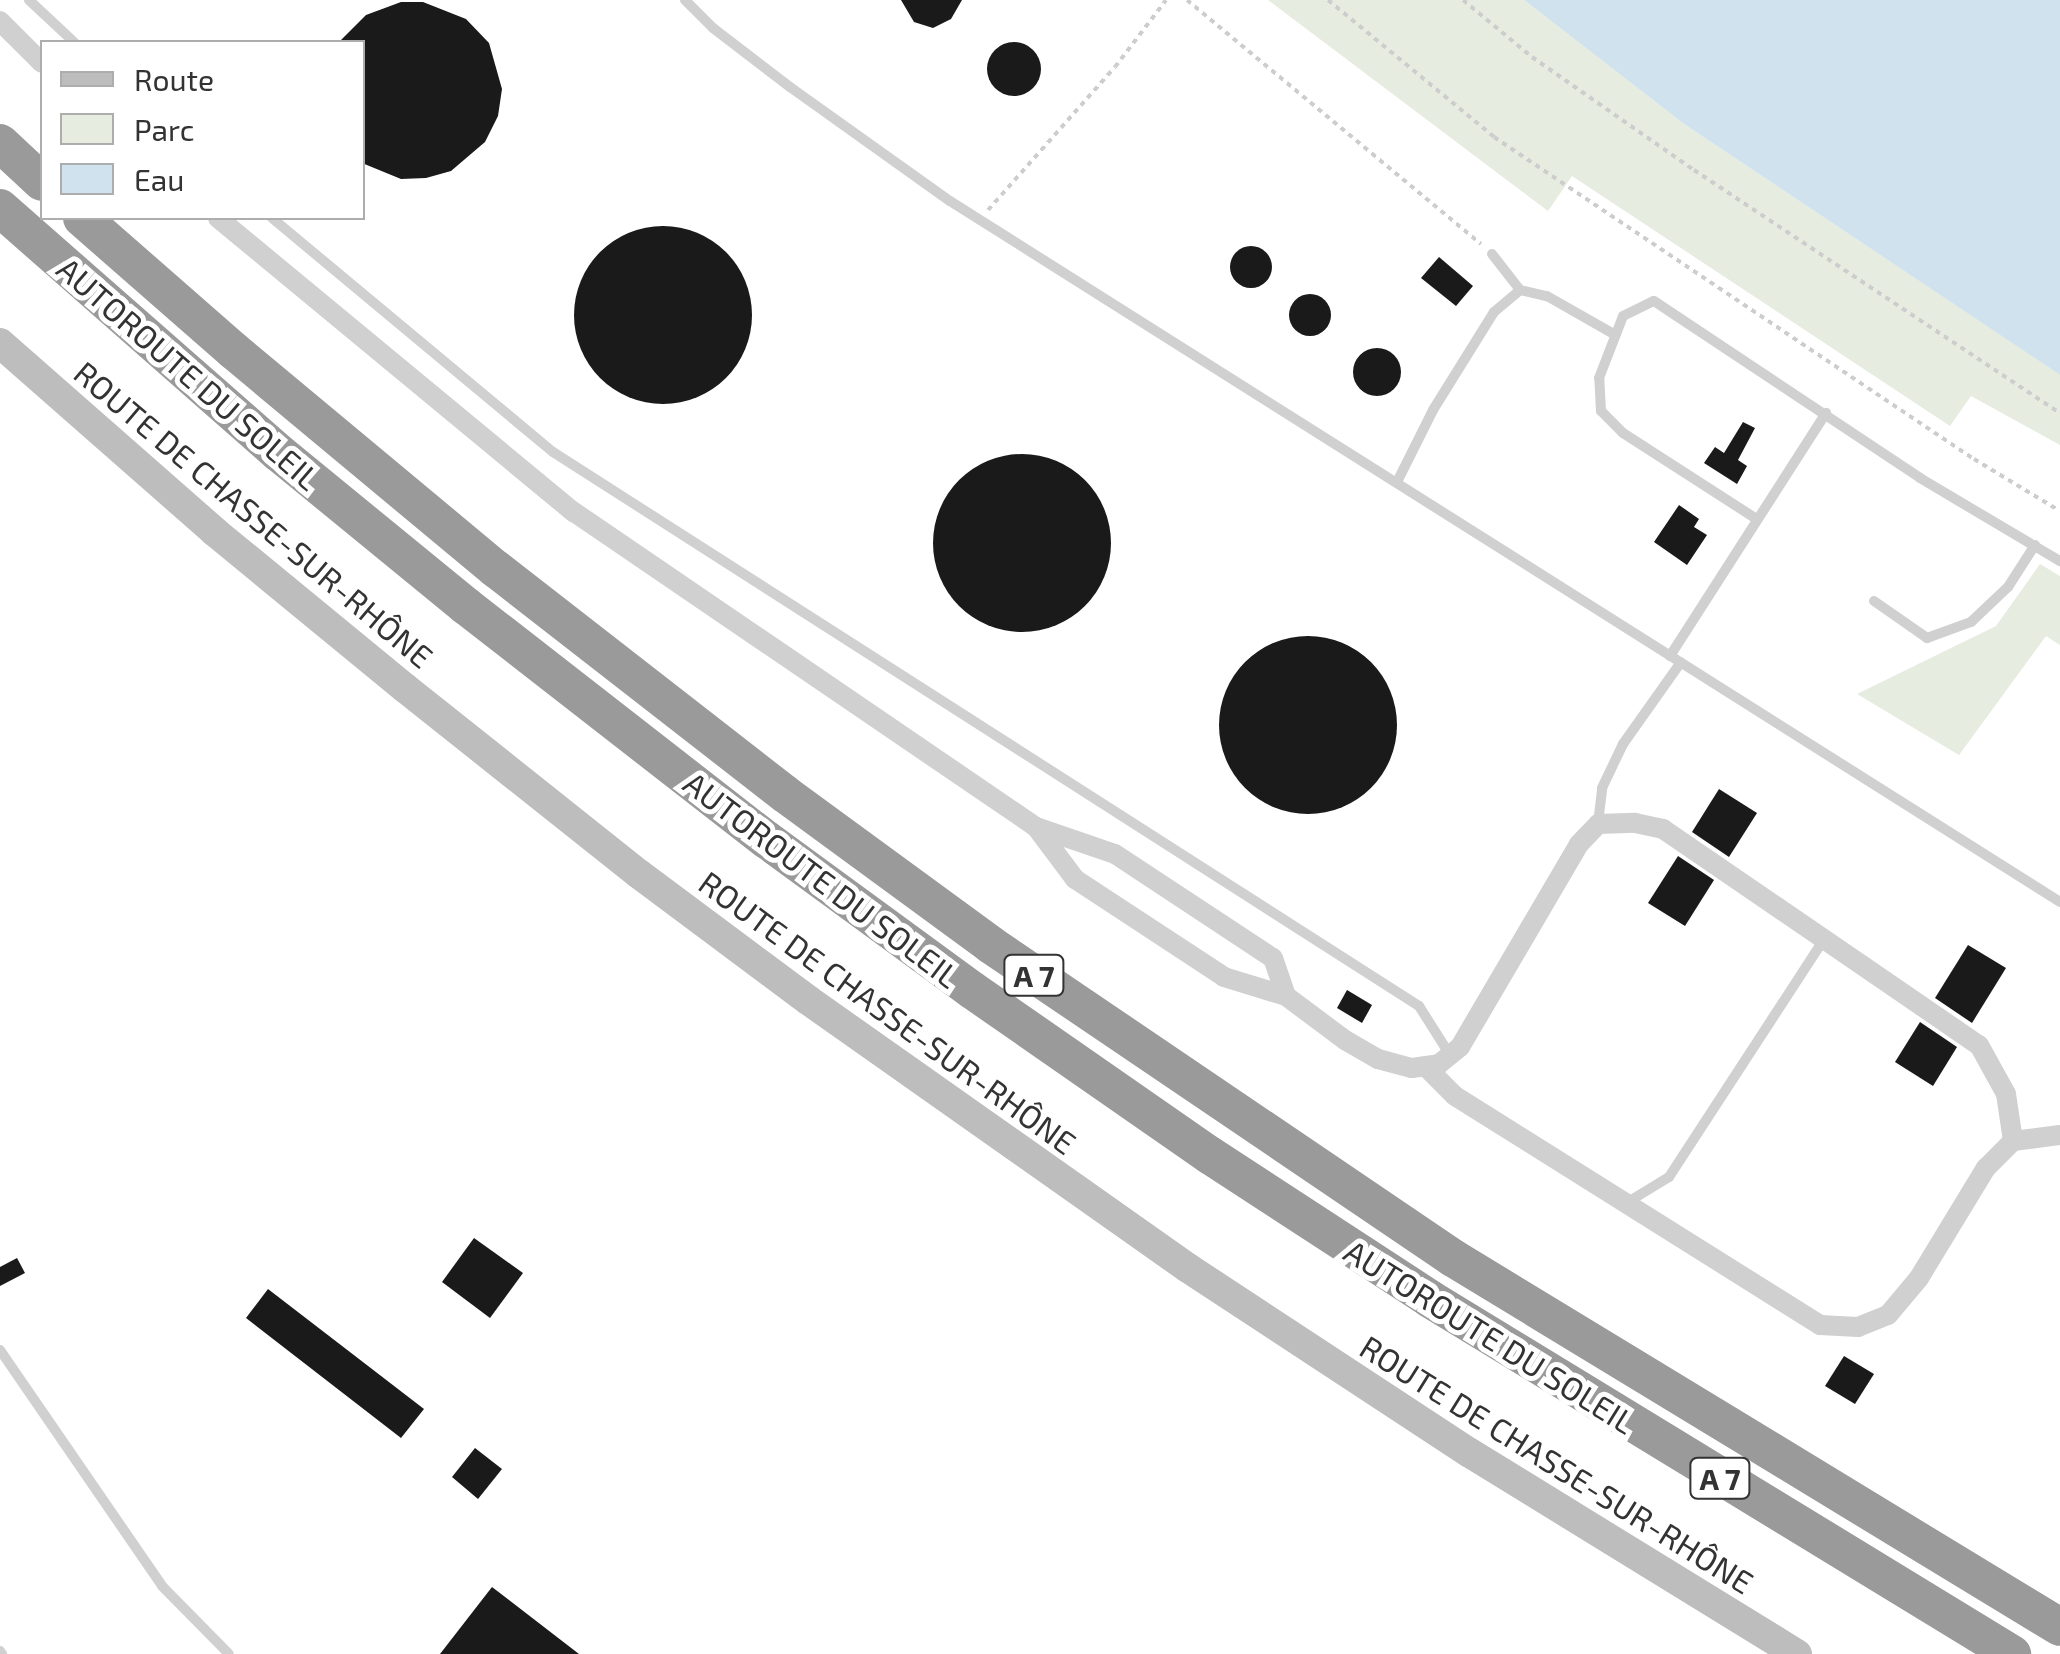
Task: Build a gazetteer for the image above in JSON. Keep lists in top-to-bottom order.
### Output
{
  "streets": {
    "highway": ["AUTOROUTE DU SOLEIL", "A 7"],
    "main road": ["ROUTE DE CHASSE-SUR-RHÔNE"]
  },
  "legend": ["Route", "Parc", "Eau"]
}
